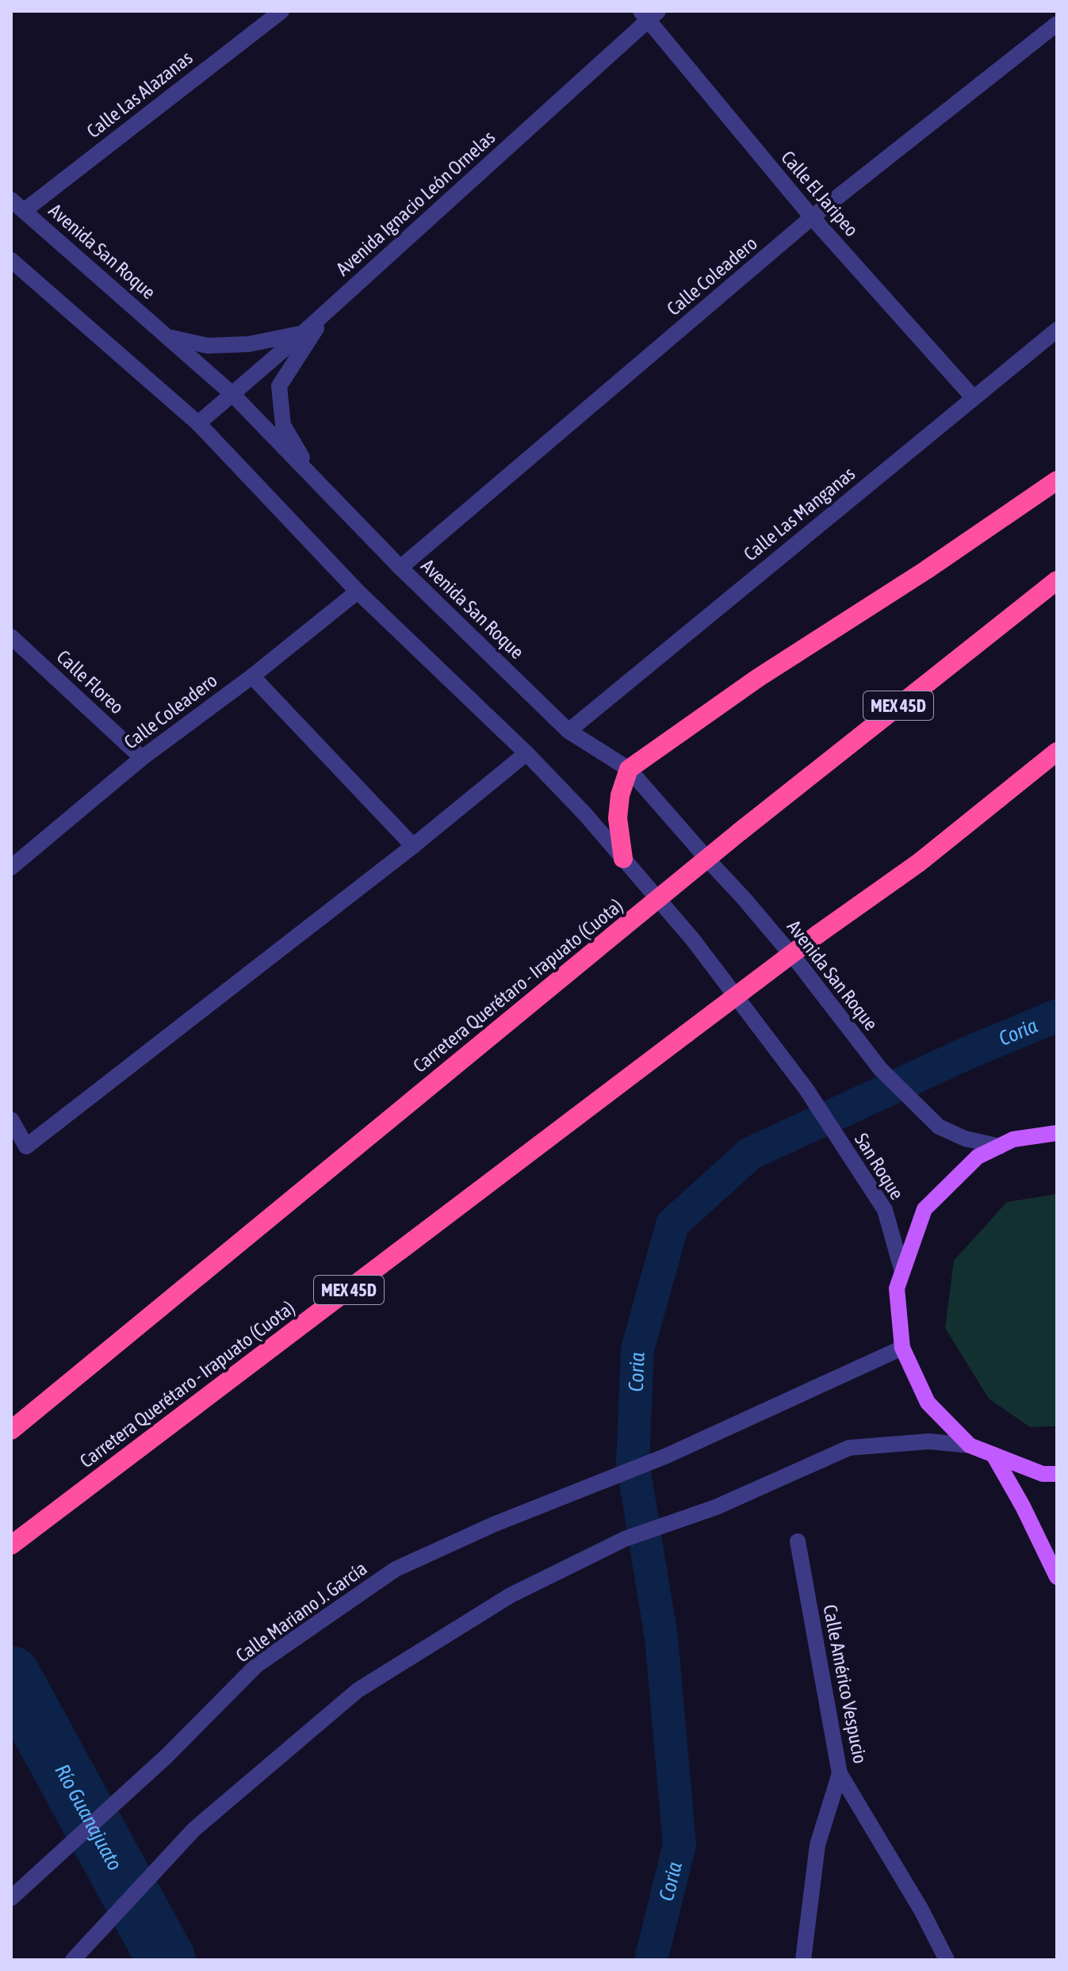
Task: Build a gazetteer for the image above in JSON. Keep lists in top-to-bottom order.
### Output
{
  "streets": {
    "highway": ["MEX 45D", "Carretera Querétaro - Irapuato (Cuota)"],
    "street": [
      "Calle Las Alazanas",
      "Calle El Jaripeo",
      "Avenida Ignacio León Ornelas",
      "Avenida San Roque",
      "Calle Coleadero",
      "Calle Las Manganas",
      "Calle Floreo",
      "San Roque",
      "Calle Mariano J. García",
      "Calle Américo Vespucio"
    ]
  },
  "crossings": [
    ["Calle Las Alazanas", "Avenida San Roque"],
    ["Calle El Jaripeo", "Avenida Ignacio León Ornelas"],
    ["Calle El Jaripeo", "Calle Coleadero"],
    ["Calle El Jaripeo", "Calle Las Manganas"],
    ["Avenida Ignacio León Ornelas", "Avenida San Roque"],
    ["Avenida San Roque", "Calle Coleadero"],
    ["Avenida San Roque", "Calle Las Manganas"],
    ["Calle Coleadero", "Calle Floreo"]
  ],
  "water": ["Coria", "Río Guanajuato"]
}
